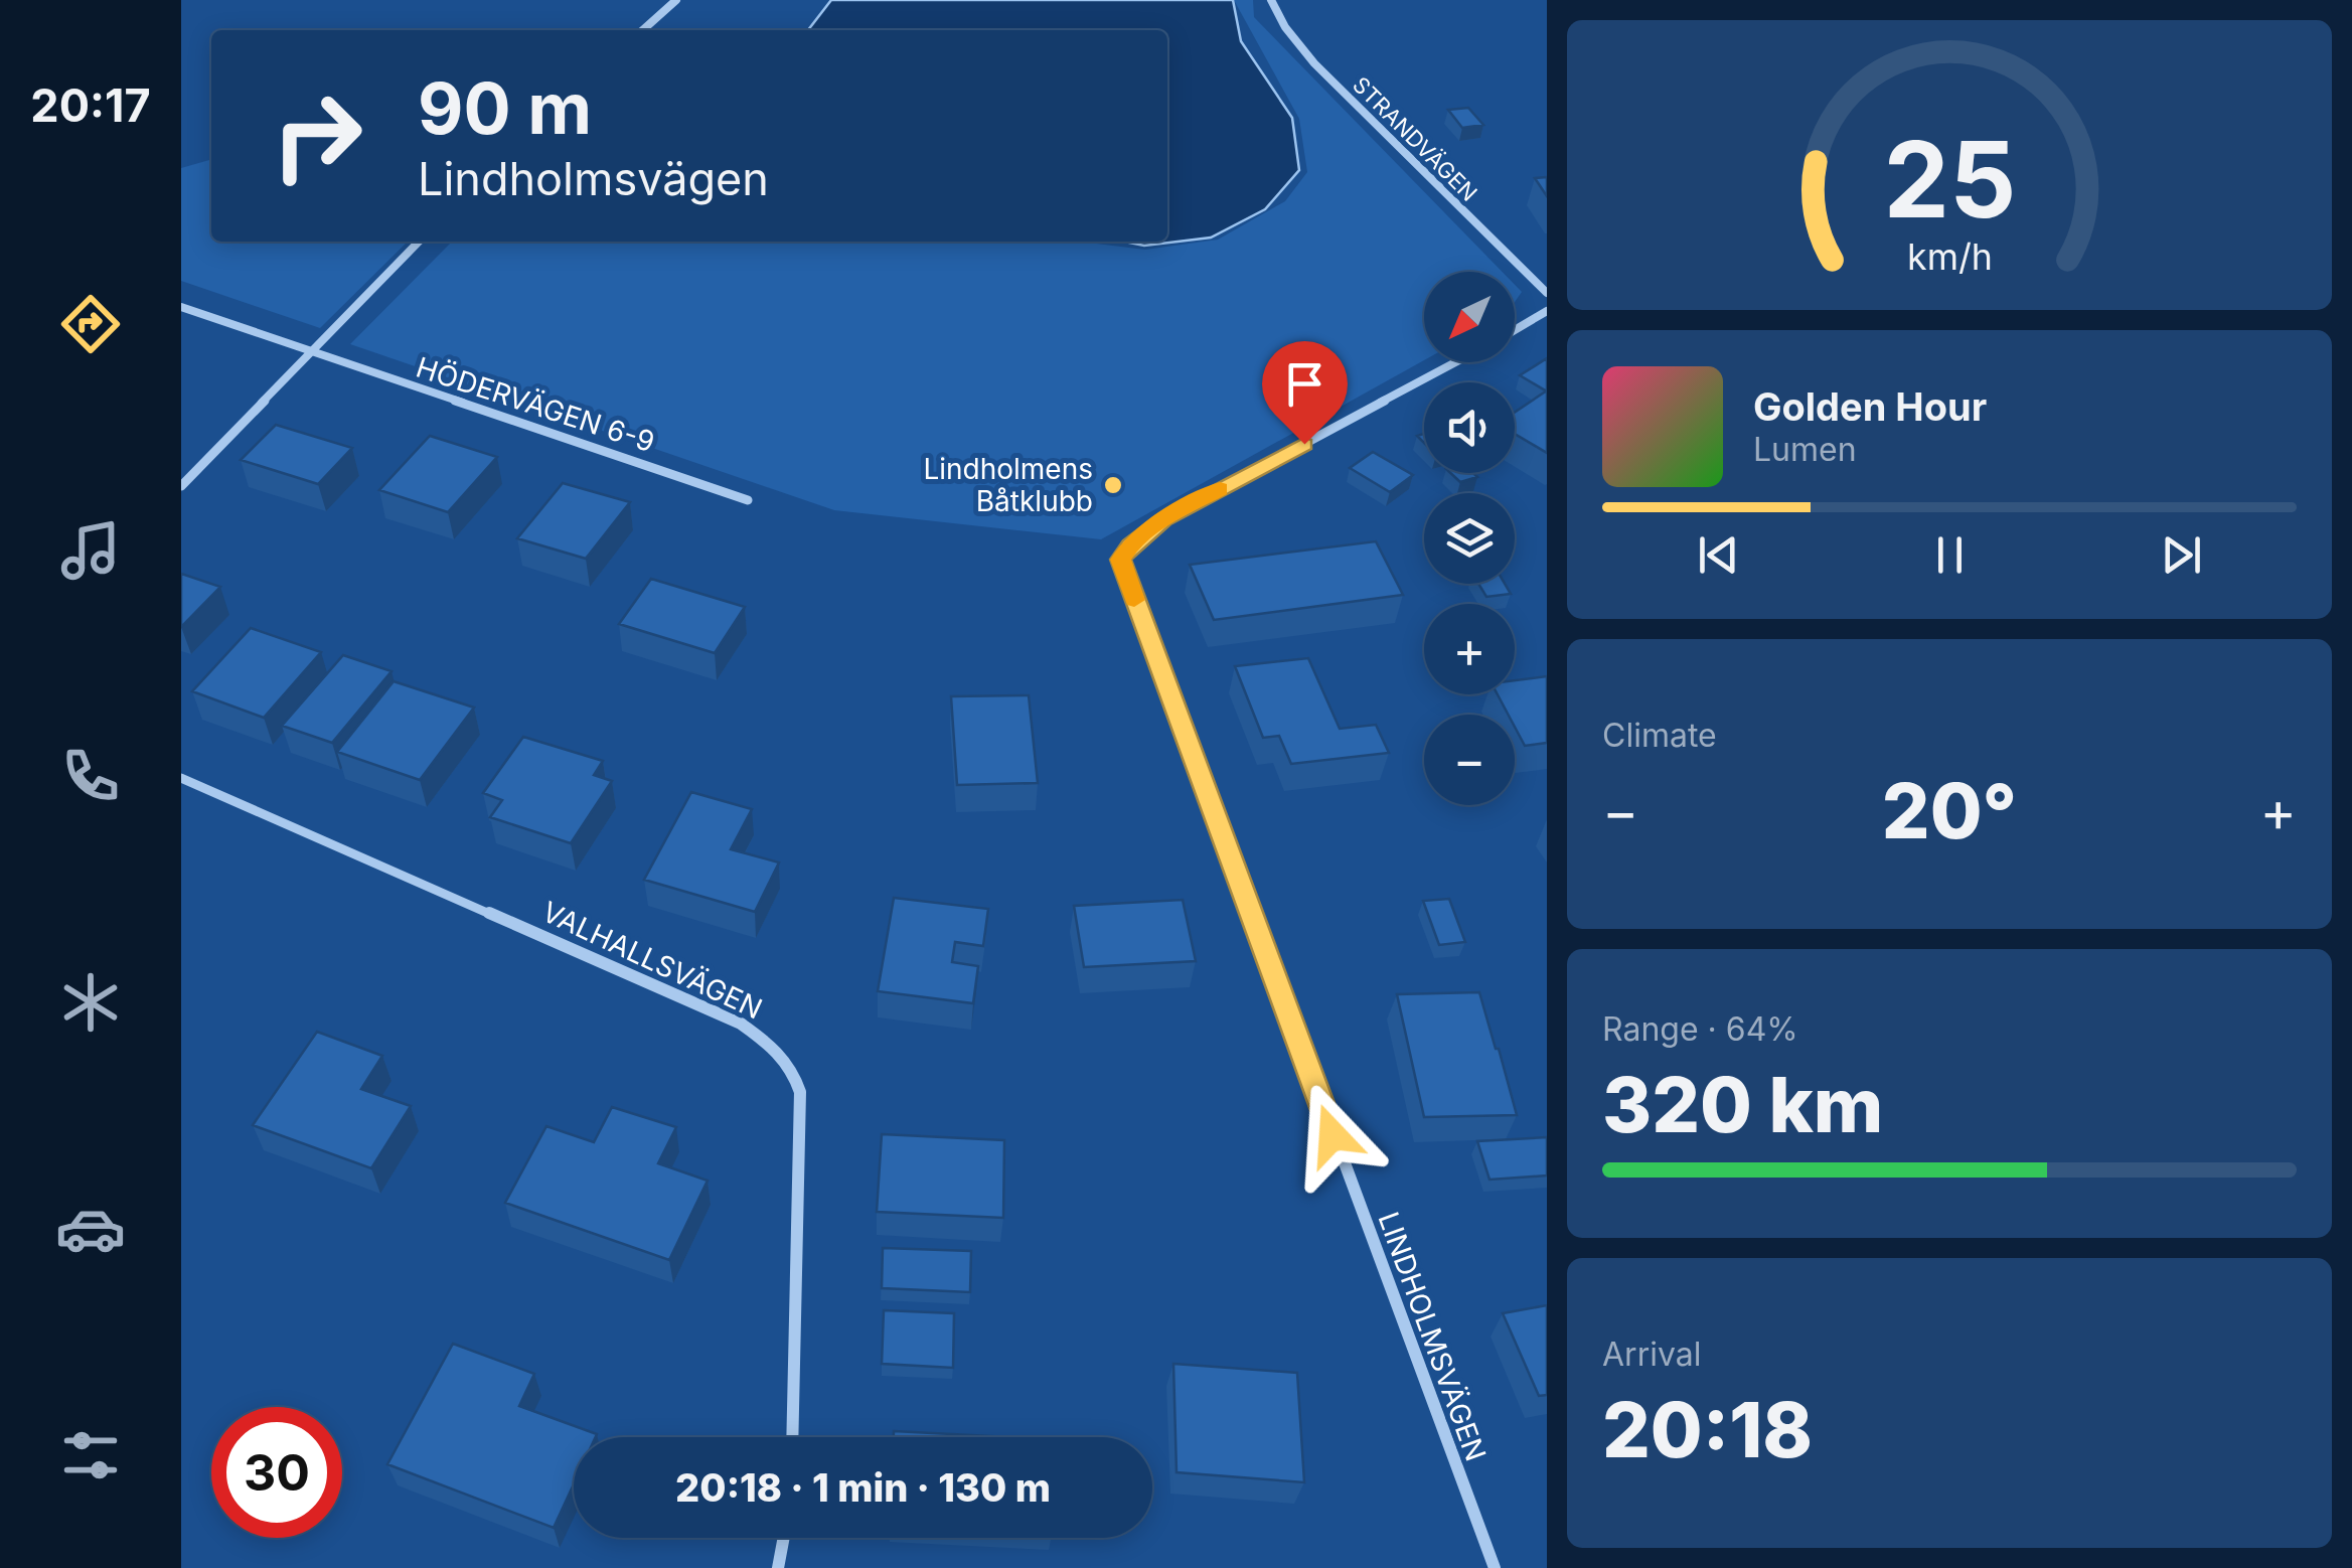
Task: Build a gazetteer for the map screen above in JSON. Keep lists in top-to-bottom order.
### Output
{
  "streets": {
    "street": [
      "STRANDVÄGEN",
      "HÖDERVÄGEN 6-9",
      "VALHALLSVÄGEN",
      "LINDHOLMSVÄGEN"
    ]
  },
  "places": ["Lindholmens Båtklubb"],
  "north": "bottom left",
  "page": {
    "tabs": "20:17",
    "turn": ["90 m", "Lindholmsvägen"],
    "map_buttons": ["+", "−"],
    "song": ["Golden Hour", "Lumen"],
    "tile": [
      "Climate",
      ["Range · 64%", "320 km"],
      ["Arrival", "20:18"]
    ],
    "heat": ["−", "20°", "+"],
    "limit": "30",
    "trip": "20:18 · 1 min · 130 m",
    "gauge": ["25", "km/h"]
  }
}
